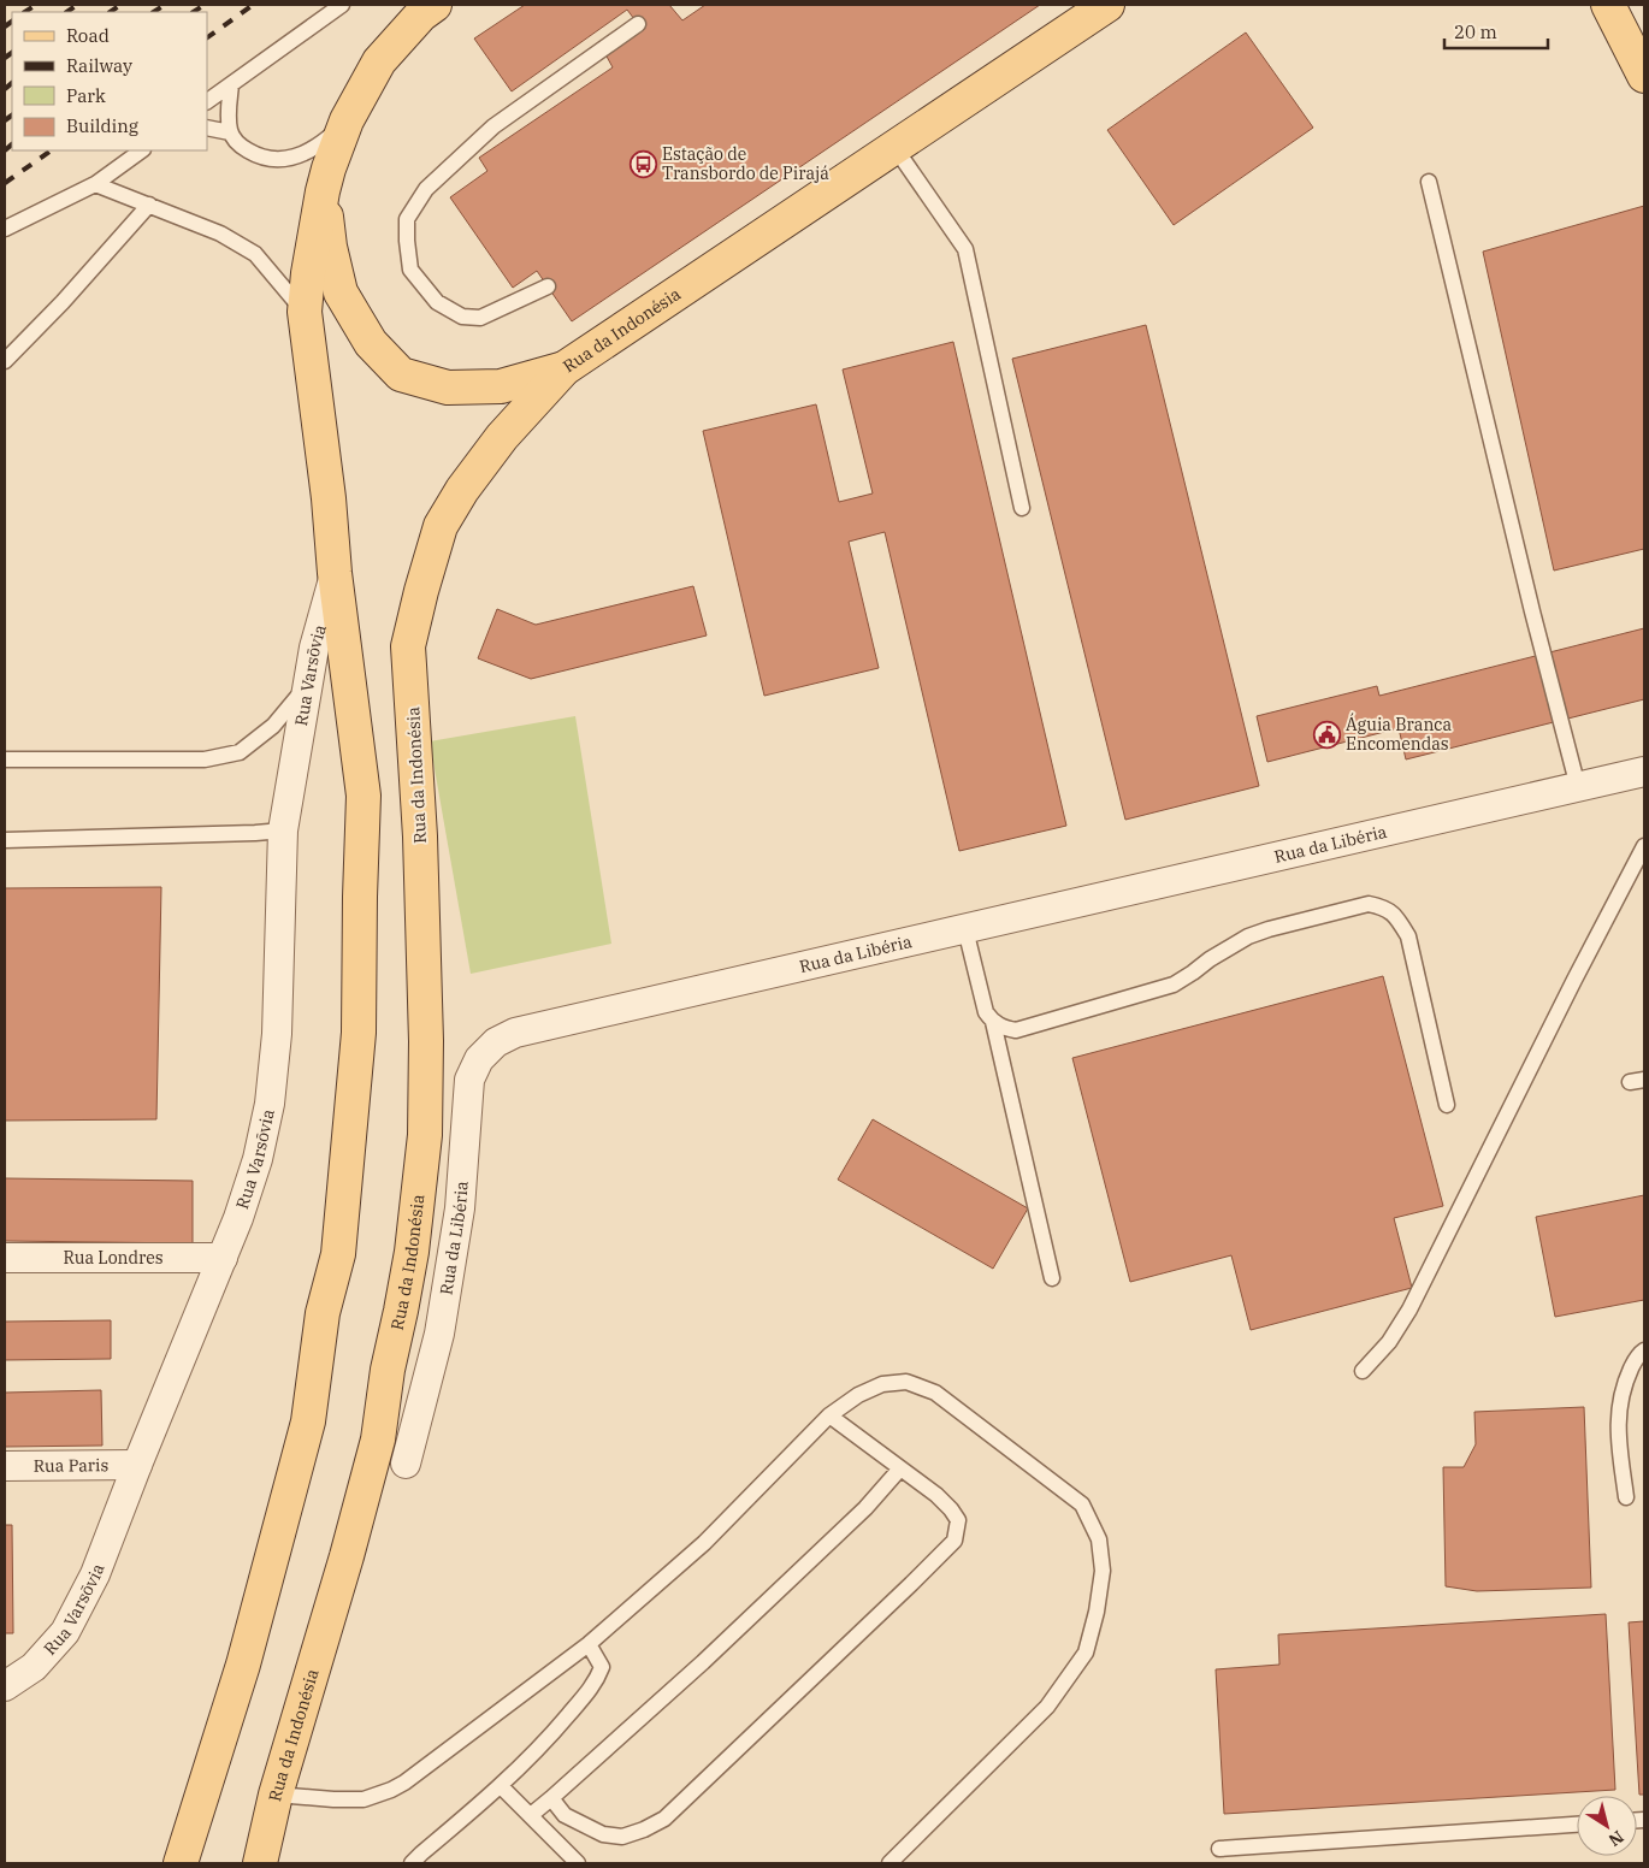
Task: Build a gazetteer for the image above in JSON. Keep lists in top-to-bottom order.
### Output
{
  "streets": {
    "main road": ["Rua da Indonésia"],
    "street": [
      "Rua Varsōvia",
      "Rua da Libéria",
      "Rua Londres",
      "Rua Paris"
    ]
  },
  "crossings": [
    ["Rua Varsōvia", "Rua Londres"],
    ["Rua Varsōvia", "Rua Paris"]
  ],
  "places": {
    "bus stop": ["Estação de Transbordo de Pirajá"],
    "public building": ["Águia Branca Encomendas"]
  },
  "legend": [
    "Road",
    "Railway",
    "Park",
    "Building"
  ],
  "scale_bar": "20 m",
  "north": "bottom right"
}
